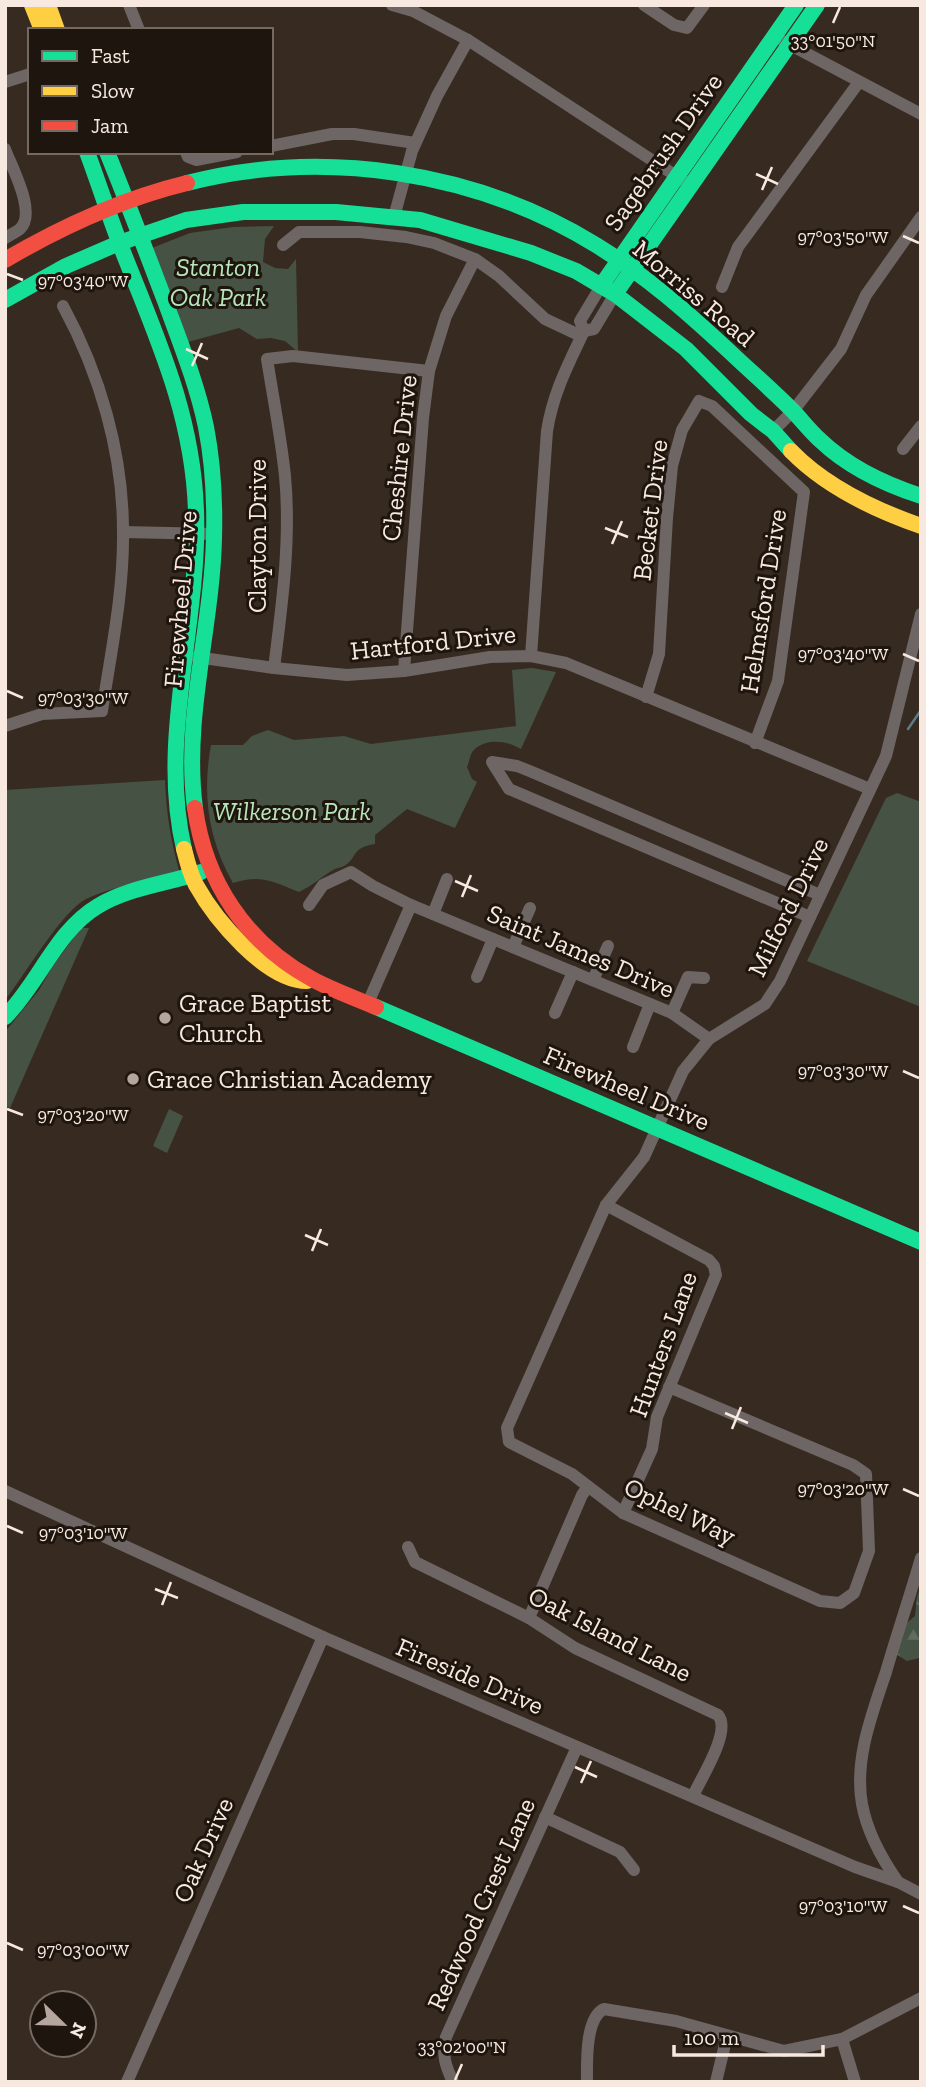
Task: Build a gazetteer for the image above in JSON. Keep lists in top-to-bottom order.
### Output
{
  "streets": {
    "street": [
      "Sagebrush Drive",
      "Morriss Road",
      "Cheshire Drive",
      "Becket Drive",
      "Clayton Drive",
      "Firewheel Drive",
      "Helmsford Drive",
      "Hartford Drive",
      "Milford Drive",
      "Saint James Drive",
      "Hunters Lane",
      "Ophel Way",
      "Oak Island Lane",
      "Fireside Drive",
      "Oak Drive",
      "Redwood Crest Lane"
    ]
  },
  "crossings": [
    ["Sagebrush Drive", "Morriss Road"],
    ["Sagebrush Drive", "Hartford Drive"],
    ["Morriss Road", "Firewheel Drive"],
    ["Cheshire Drive", "Clayton Drive"],
    ["Cheshire Drive", "Hartford Drive"],
    ["Becket Drive", "Helmsford Drive"],
    ["Becket Drive", "Hartford Drive"],
    ["Clayton Drive", "Hartford Drive"],
    ["Firewheel Drive", "Hartford Drive"],
    ["Firewheel Drive", "Milford Drive"],
    ["Helmsford Drive", "Hartford Drive"],
    ["Hartford Drive", "Milford Drive"],
    ["Milford Drive", "Saint James Drive"],
    ["Milford Drive", "Hunters Lane"],
    ["Milford Drive", "Ophel Way"],
    ["Hunters Lane", "Ophel Way"],
    ["Oak Island Lane", "Fireside Drive"],
    ["Fireside Drive", "Oak Drive"],
    ["Fireside Drive", "Redwood Crest Lane"]
  ],
  "parks": ["Stanton Oak Park", "Wilkerson Park"],
  "places": ["Grace Baptist Church", "Grace Christian Academy"],
  "legend": ["Fast", "Slow", "Jam"],
  "scale_bar": "100 m",
  "north": "bottom right",
  "coordinates": [
    "33°01'50\"N",
    "97°03'50\"W",
    "97°03'40\"W",
    "97°03'30\"W",
    "97°03'20\"W",
    "97°03'10\"W",
    "97°03'00\"W",
    "33°02'00\"N"
  ]
}
